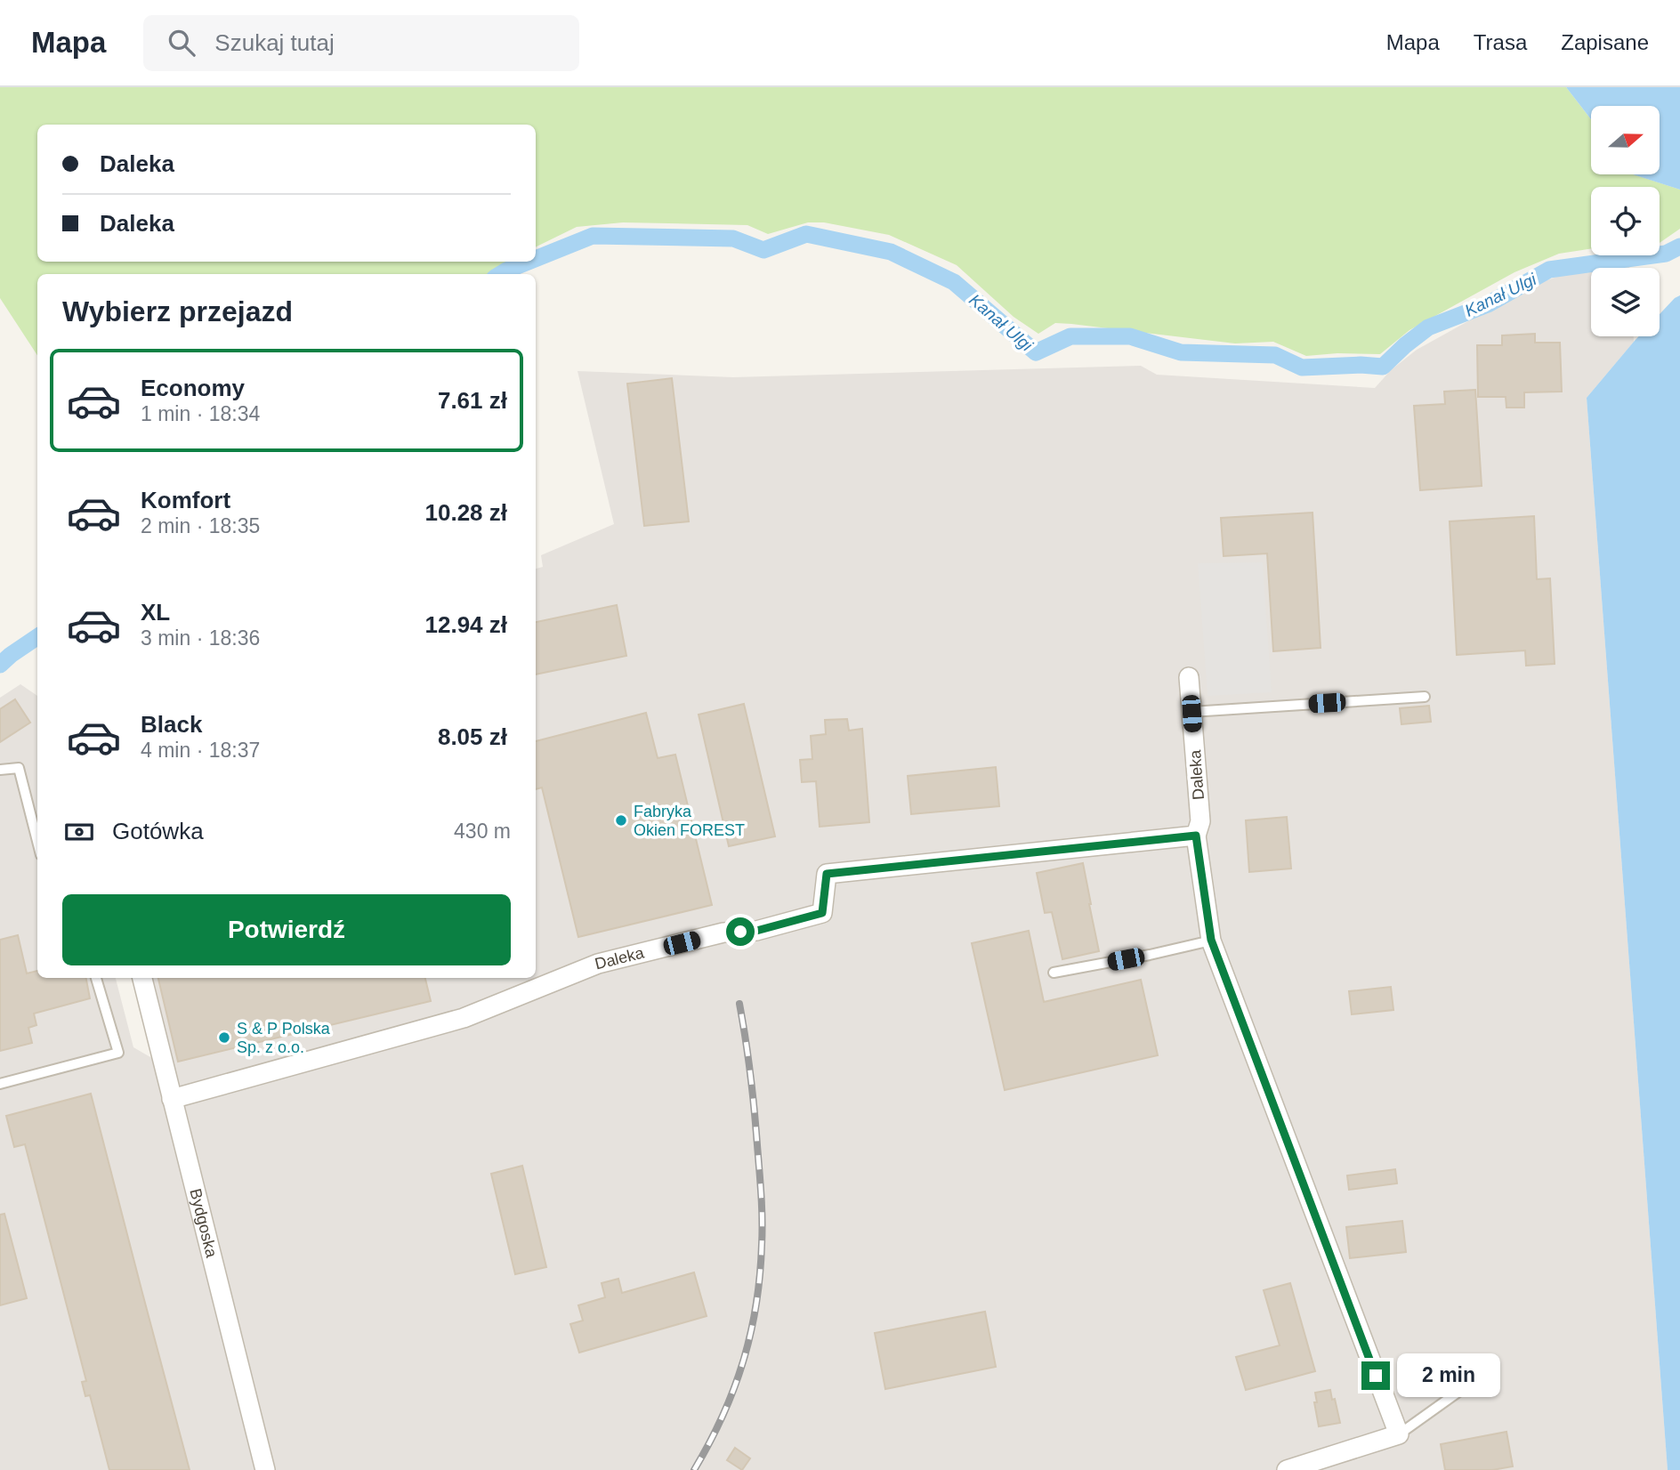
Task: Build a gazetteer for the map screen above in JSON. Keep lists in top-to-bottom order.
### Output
{
  "streets": {
    "street": ["Daleka", "Bydgoska"]
  },
  "crossings": [
    ["Daleka", "Bydgoska"]
  ],
  "water": ["Kanał Ulgi"],
  "places": ["Fabryka Okien FOREST", "S & P Polska Sp. z o.o."],
  "north": "right",
  "page": {
    "header": "Mapa",
    "search": "Szukaj tutaj",
    "nav": ["Mapa", "Trasa", "Zapisane"],
    "banner": ["Daleka", "Daleka"],
    "heading": "Wybierz przejazd",
    "list": [
      {
        "name": "Economy",
        "note": "1 min · 18:34",
        "value": "7.61 zł"
      },
      {
        "name": "Komfort",
        "note": "2 min · 18:35",
        "value": "10.28 zł"
      },
      {
        "name": "XL",
        "note": "3 min · 18:36",
        "value": "12.94 zł"
      },
      {
        "name": "Black",
        "note": "4 min · 18:37",
        "value": "8.05 zł"
      }
    ],
    "pay": ["Gotówka", "430 m"],
    "buttons": "Potwierdź",
    "bubble": "2 min"
  }
}
